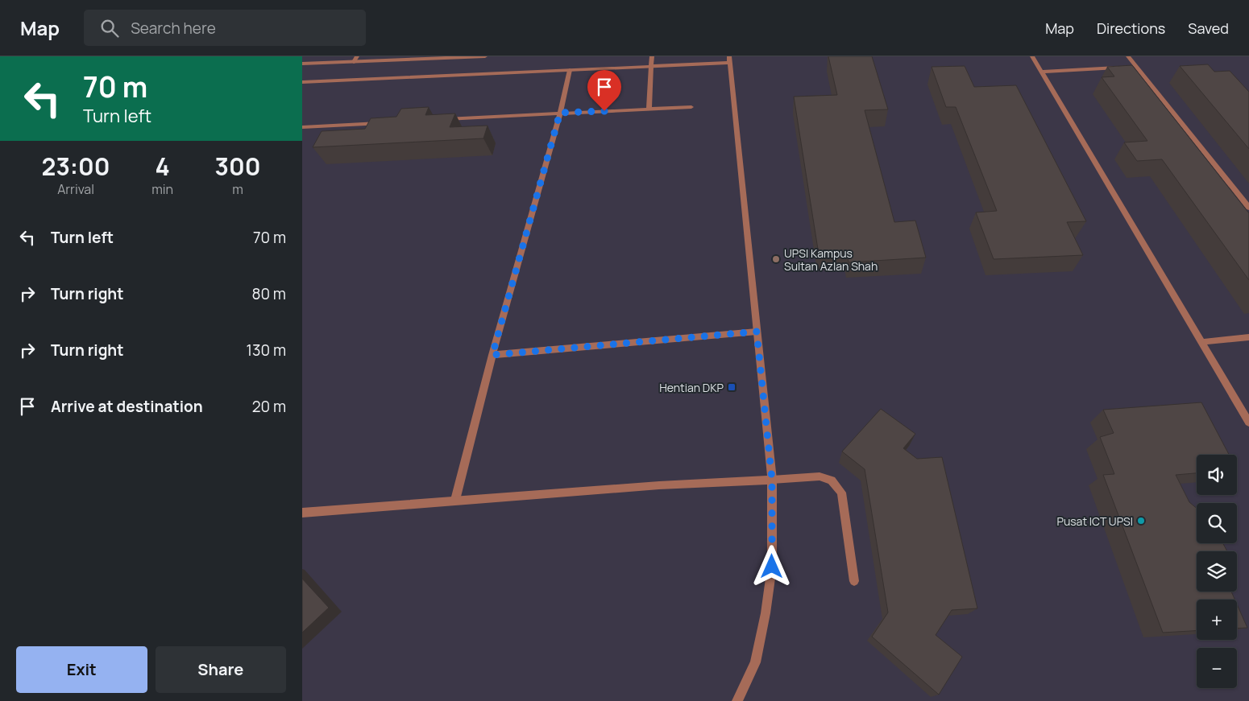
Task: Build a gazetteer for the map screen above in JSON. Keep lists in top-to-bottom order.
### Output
{
  "places": {
    "other": ["UPSI Kampus Sultan Azlan Shah", "Pusat ICT UPSI"],
    "transit": ["Hentian DKP"]
  },
  "page": {
    "header": "Map",
    "search": "Search here",
    "nav": ["Map", "Directions", "Saved"],
    "turn": ["70 m", "Turn left"],
    "eta": [
      "23:00",
      "Arrival",
      "4",
      "min",
      "300",
      "m"
    ],
    "list": [
      {
        "name": "Turn left",
        "value": "70 m"
      },
      {
        "name": "Turn right",
        "value": "80 m"
      },
      {
        "name": "Turn right",
        "value": "130 m"
      },
      {
        "name": "Arrive at destination",
        "value": "20 m"
      }
    ],
    "map_buttons": ["+", "−"],
    "buttons": ["Exit", "Share"]
  }
}
